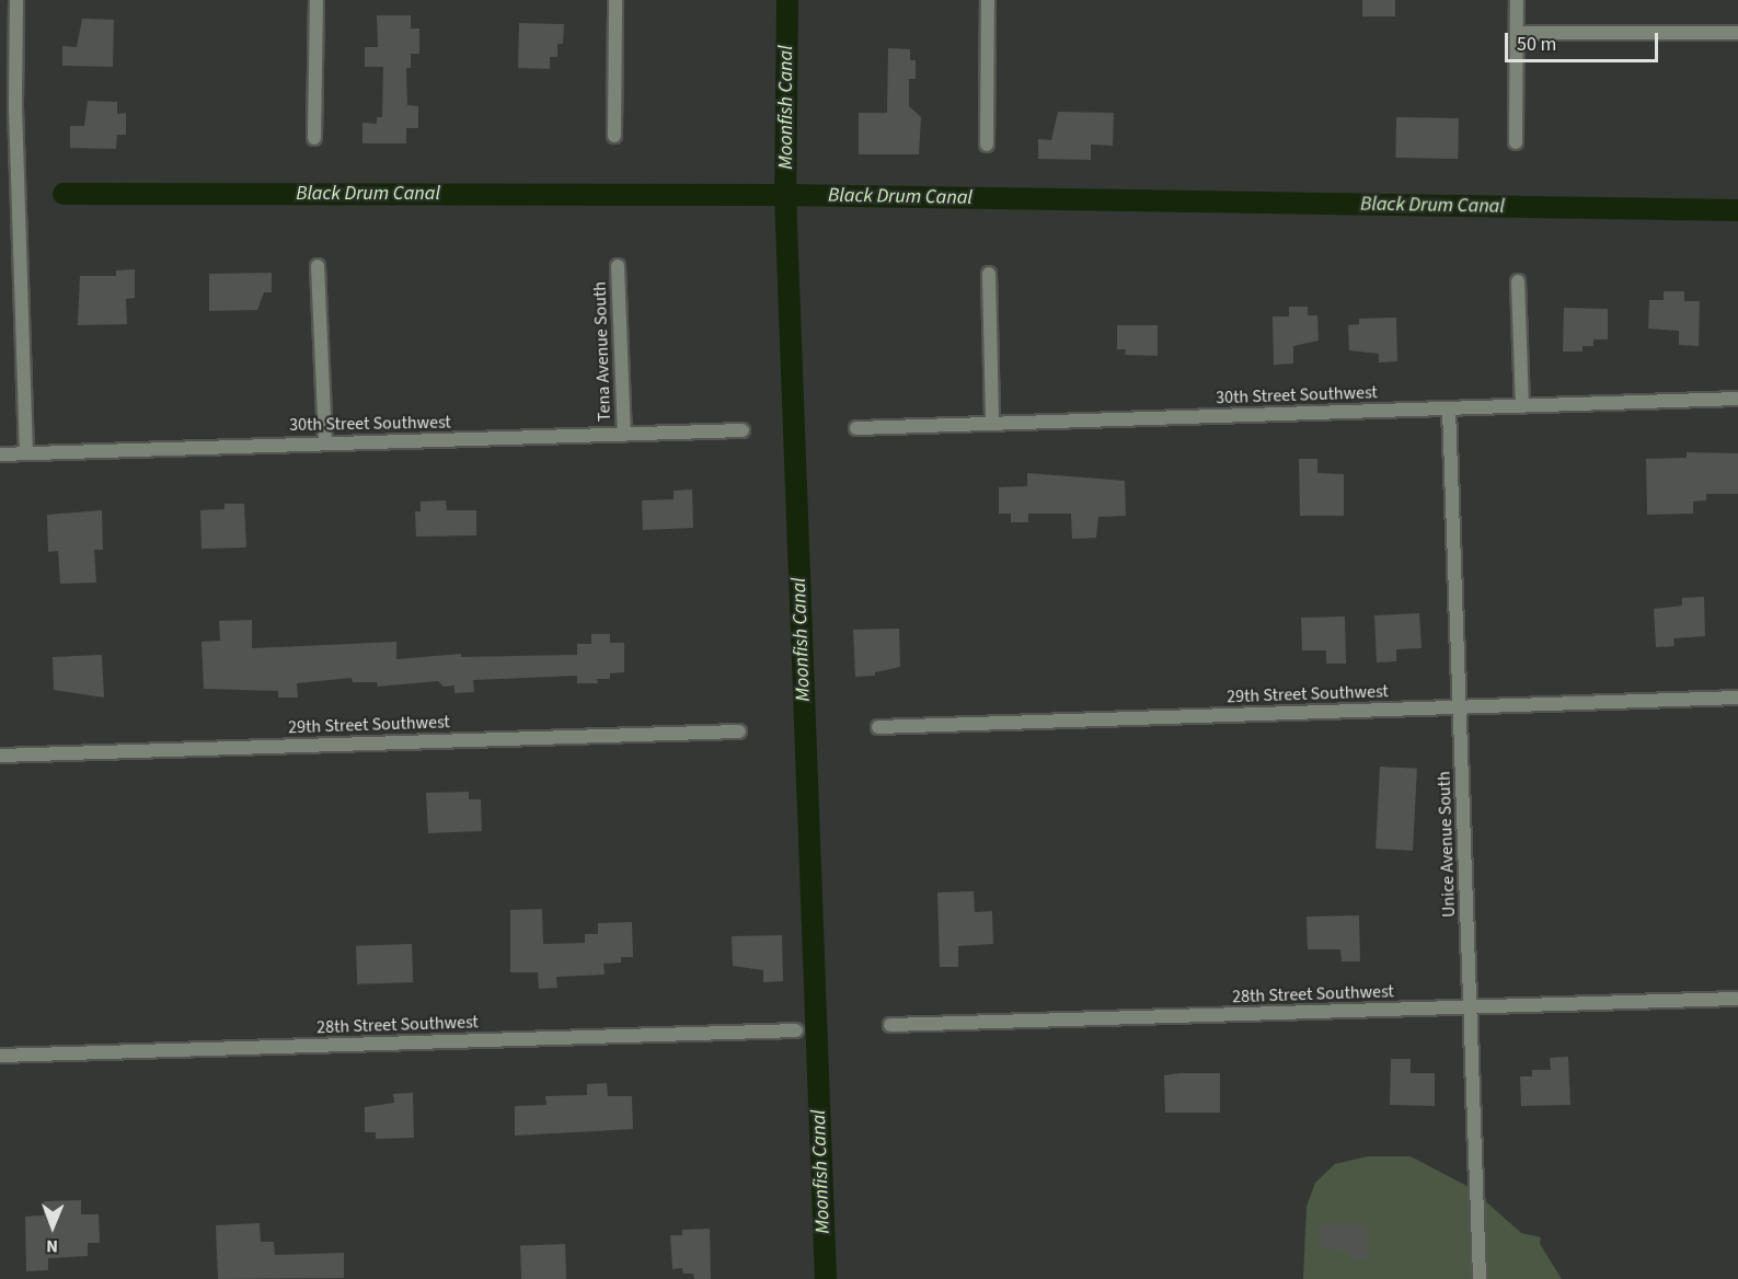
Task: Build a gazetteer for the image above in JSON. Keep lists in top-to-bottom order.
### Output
{
  "streets": {
    "street": [
      "Tena Avenue South",
      "30th Street Southwest",
      "29th Street Southwest",
      "Unice Avenue South",
      "28th Street Southwest"
    ]
  },
  "crossings": [
    ["Tena Avenue South", "30th Street Southwest"],
    ["30th Street Southwest", "Unice Avenue South"],
    ["29th Street Southwest", "Unice Avenue South"],
    ["Unice Avenue South", "28th Street Southwest"]
  ],
  "water": ["Moonfish Canal", "Black Drum Canal"],
  "scale_bar": "50 m",
  "north": "bottom"
}
